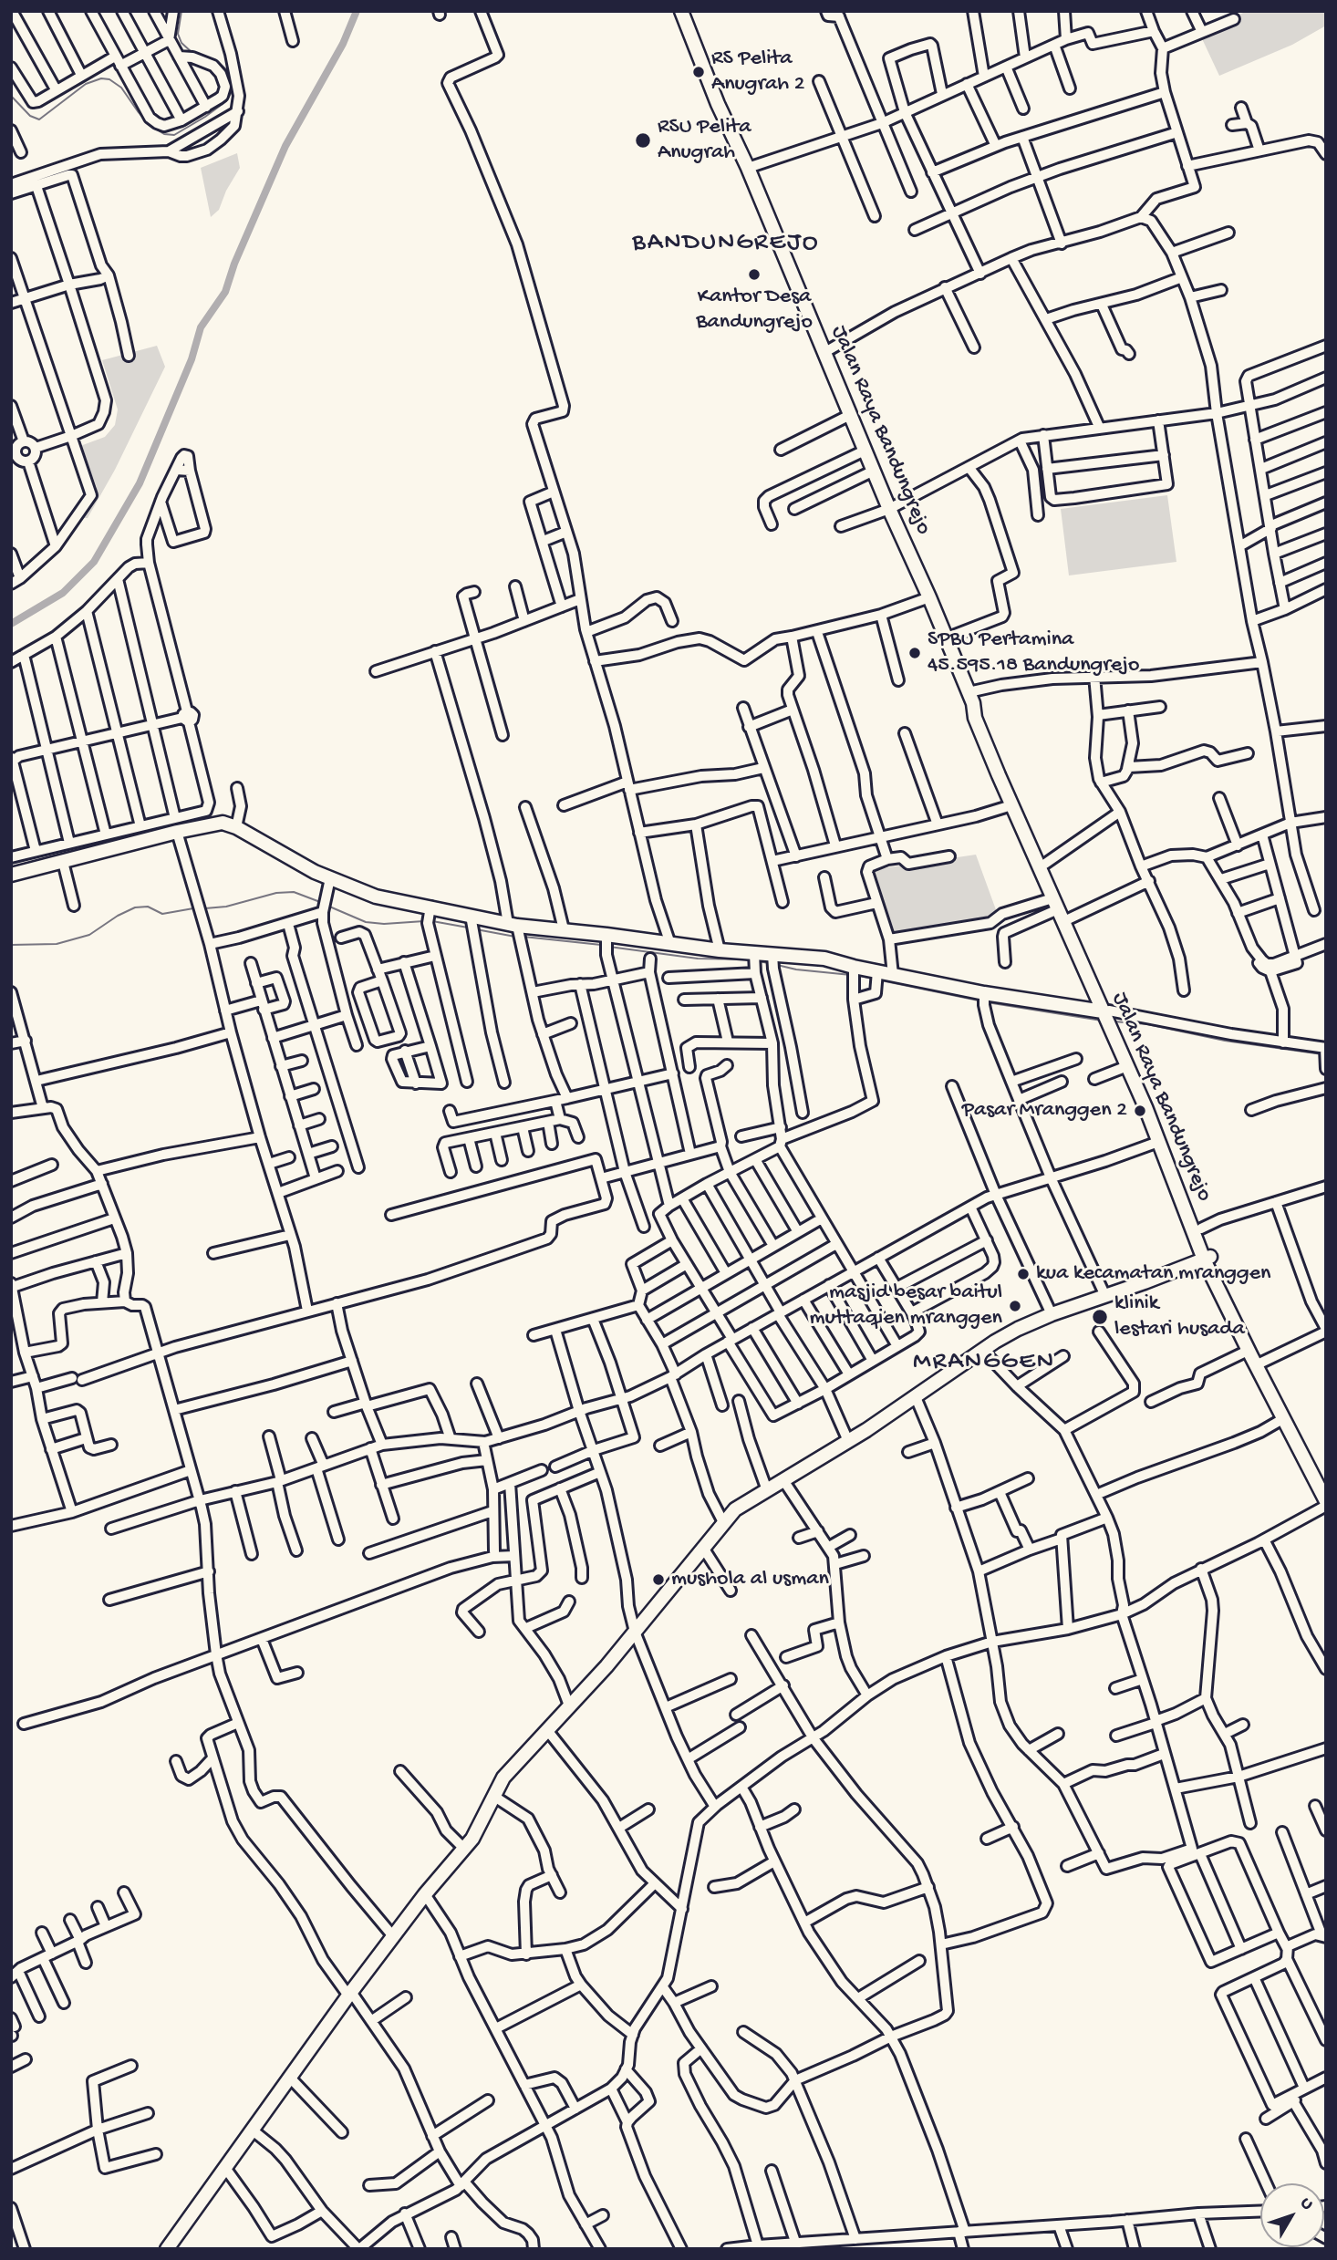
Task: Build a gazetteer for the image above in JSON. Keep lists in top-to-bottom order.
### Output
{
  "streets": {
    "main road": ["Jalan Raya Bandungrejo"]
  },
  "districts": ["BANDUNGREJO", "MRANGGEN"],
  "places": [
    "RS Pelita Anugrah 2",
    "RSU Pelita Anugrah",
    "Kantor Desa Bandungrejo",
    "SPBU Pertamina 45.595.18 Bandungrejo",
    "Pasar Mranggen 2",
    "kua kecamatan mranggen",
    "masjid besar baitul muttaqien mranggen",
    "klinik lestari husada",
    "mushola al usman"
  ],
  "north": "top right"
}
